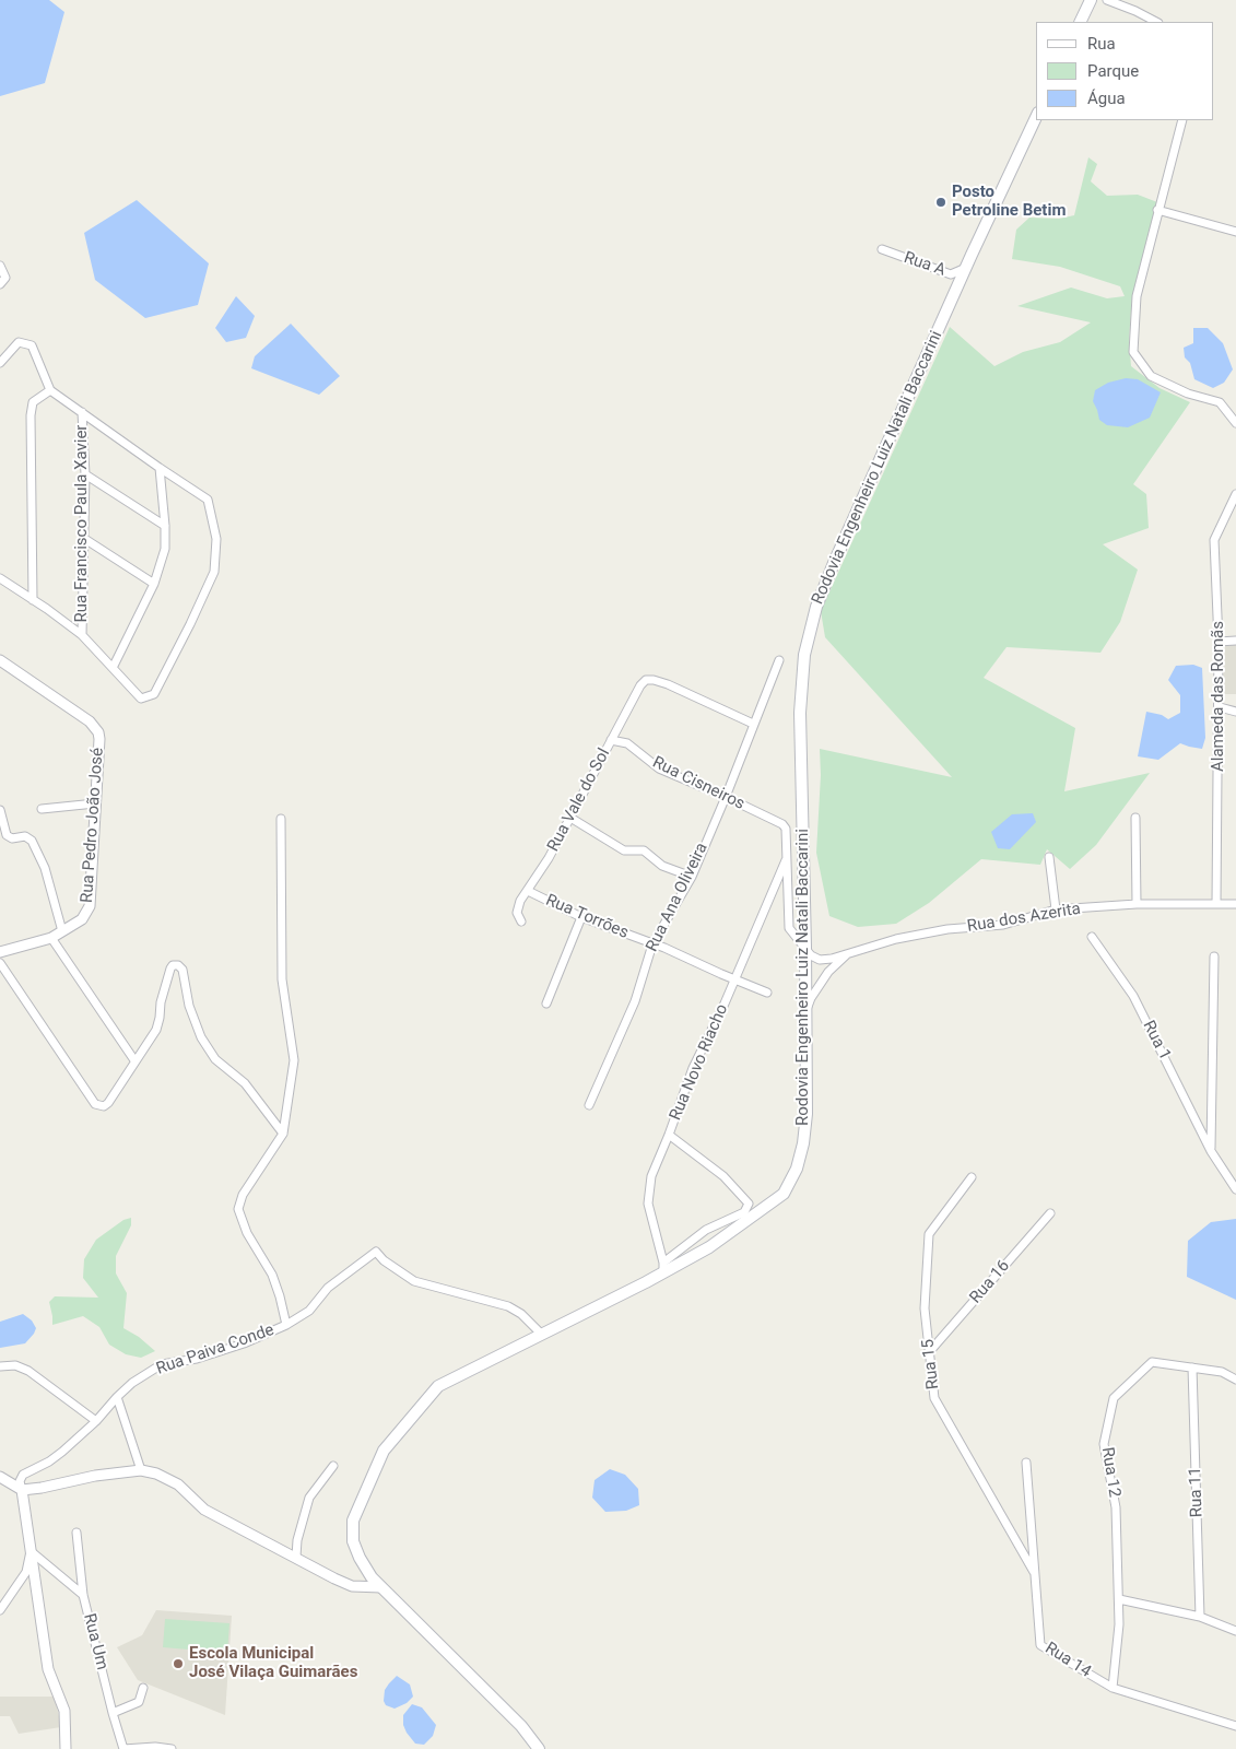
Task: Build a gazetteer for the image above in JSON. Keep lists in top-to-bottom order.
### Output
{
  "streets": {
    "main road": ["Rodovia Engenheiro Luiz Natali Baccarini"],
    "street": [
      "Rua A",
      "Rua Francisco Paula Xavier",
      "Alameda das Romãs",
      "Rua Cisneiros",
      "Rua Vale do Sol",
      "Rua Pedro João José",
      "Rua Ana Oliveira",
      "Rua Torrões",
      "Rua dos Azerita",
      "Rua 1",
      "Rua Novo Riacho",
      "Rua 16",
      "Rua Paiva Conde",
      "Rua 15",
      "Rua 12",
      "Rua 11",
      "Rua Um",
      "Rua 14"
    ]
  },
  "crossings": [
    ["Rua A", "Rodovia Engenheiro Luiz Natali Baccarini"],
    ["Rodovia Engenheiro Luiz Natali Baccarini", "Rua dos Azerita"],
    ["Rodovia Engenheiro Luiz Natali Baccarini", "Rua Novo Riacho"],
    ["Rodovia Engenheiro Luiz Natali Baccarini", "Rua Paiva Conde"],
    ["Alameda das Romãs", "Rua dos Azerita"],
    ["Rua Cisneiros", "Rua Vale do Sol"],
    ["Rua Cisneiros", "Rua Ana Oliveira"],
    ["Rua Cisneiros", "Rua Novo Riacho"],
    ["Rua Vale do Sol", "Rua Ana Oliveira"],
    ["Rua Vale do Sol", "Rua Torrões"],
    ["Rua Ana Oliveira", "Rua Torrões"],
    ["Rua Torrões", "Rua Novo Riacho"],
    ["Rua 16", "Rua 15"],
    ["Rua 15", "Rua 14"],
    ["Rua 12", "Rua 11"],
    ["Rua 12", "Rua 14"]
  ],
  "places": ["Posto Petroline Betim", "Escola Municipal José Vilaça Guimarães"],
  "legend": ["Rua", "Parque", "Água"]
}
